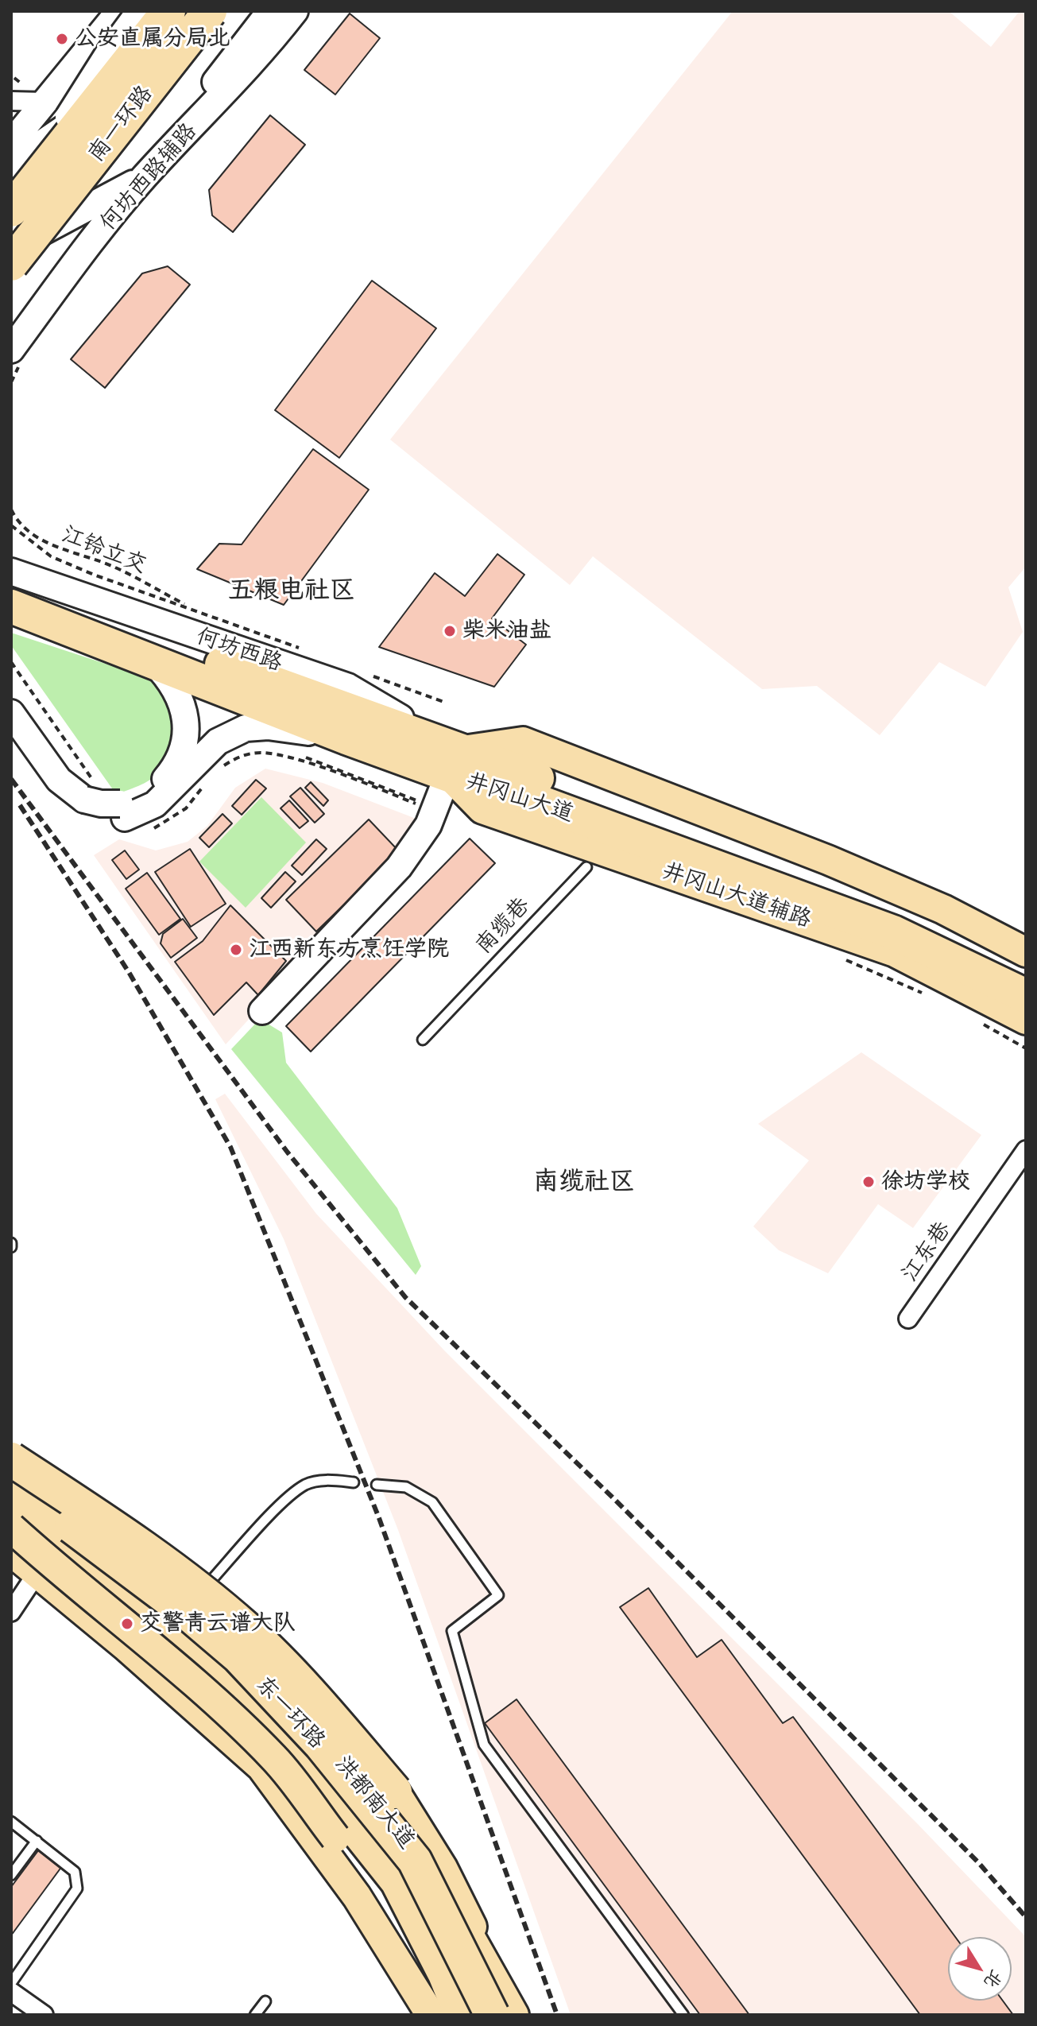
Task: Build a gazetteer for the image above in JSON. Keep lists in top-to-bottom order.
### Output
{
  "streets": {
    "highway": ["南一环路", "井冈山大道", "东一环路"],
    "main road": [
      "何坊西路辅路",
      "何坊西路",
      "井冈山大道辅路",
      "洪都南大道"
    ],
    "street": ["江东巷"],
    "lane": ["南缆巷"],
    "path": ["江铃立交"]
  },
  "crossings": [
    ["何坊西路", "井冈山大道"],
    ["何坊西路", "井冈山大道辅路"],
    ["井冈山大道", "井冈山大道辅路"],
    ["东一环路", "洪都南大道"]
  ],
  "districts": ["五粮电社区", "南缆社区"],
  "places": [
    "公安直属分局北",
    "柴米油盐",
    "江西新东方烹饪学院",
    "徐坊学校",
    "交警青云谱大队"
  ],
  "north": "bottom right"
}
